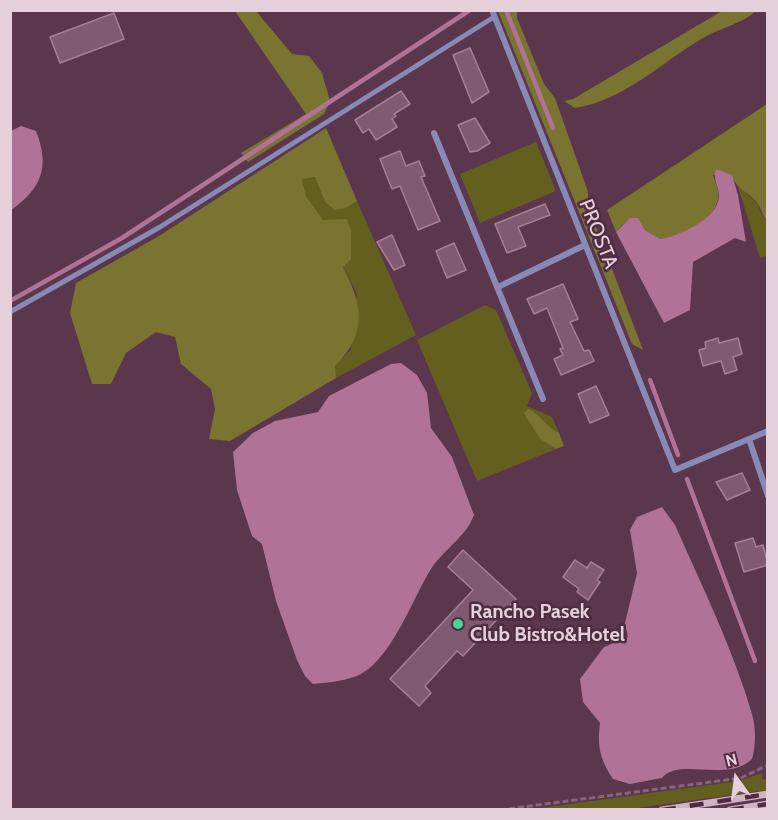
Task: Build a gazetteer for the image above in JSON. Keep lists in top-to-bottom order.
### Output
{
  "streets": {
    "street": ["PROSTA"]
  },
  "places": ["Rancho Pasek Club Bistro&Hotel"],
  "north": "top"
}
